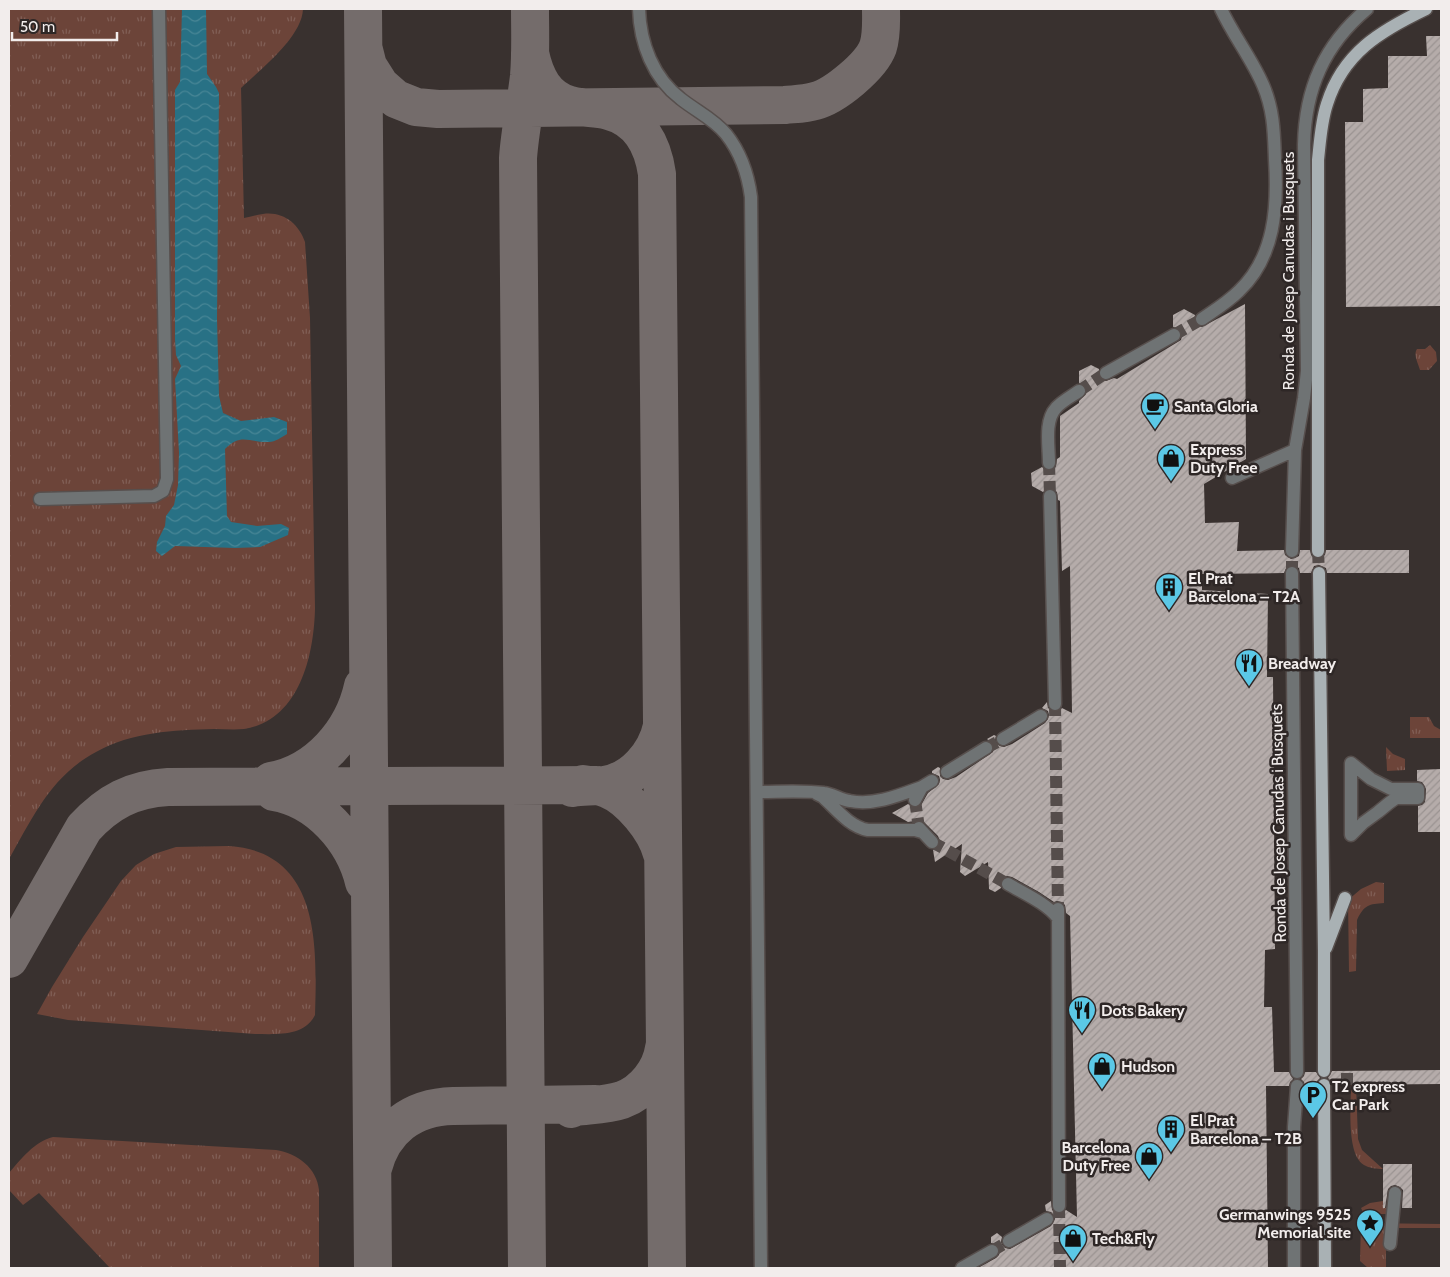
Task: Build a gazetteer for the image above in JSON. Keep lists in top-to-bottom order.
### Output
{
  "streets": {
    "main road": ["Ronda de Josep Canudas i Busquets"]
  },
  "places": {
    "cafe": ["Santa Gloria"],
    "shop": [
      "Express Duty Free",
      "Hudson",
      "Barcelona Duty Free",
      "Tech&Fly"
    ],
    "building": ["El Prat Barcelona – T2A", "El Prat Barcelona – T2B"],
    "restaurant": ["Breadway", "Dots Bakery"],
    "parking": ["T2 express Car Park"],
    "place": ["Germanwings 9525 Memorial site"]
  },
  "scale_bar": "50 m"
}
